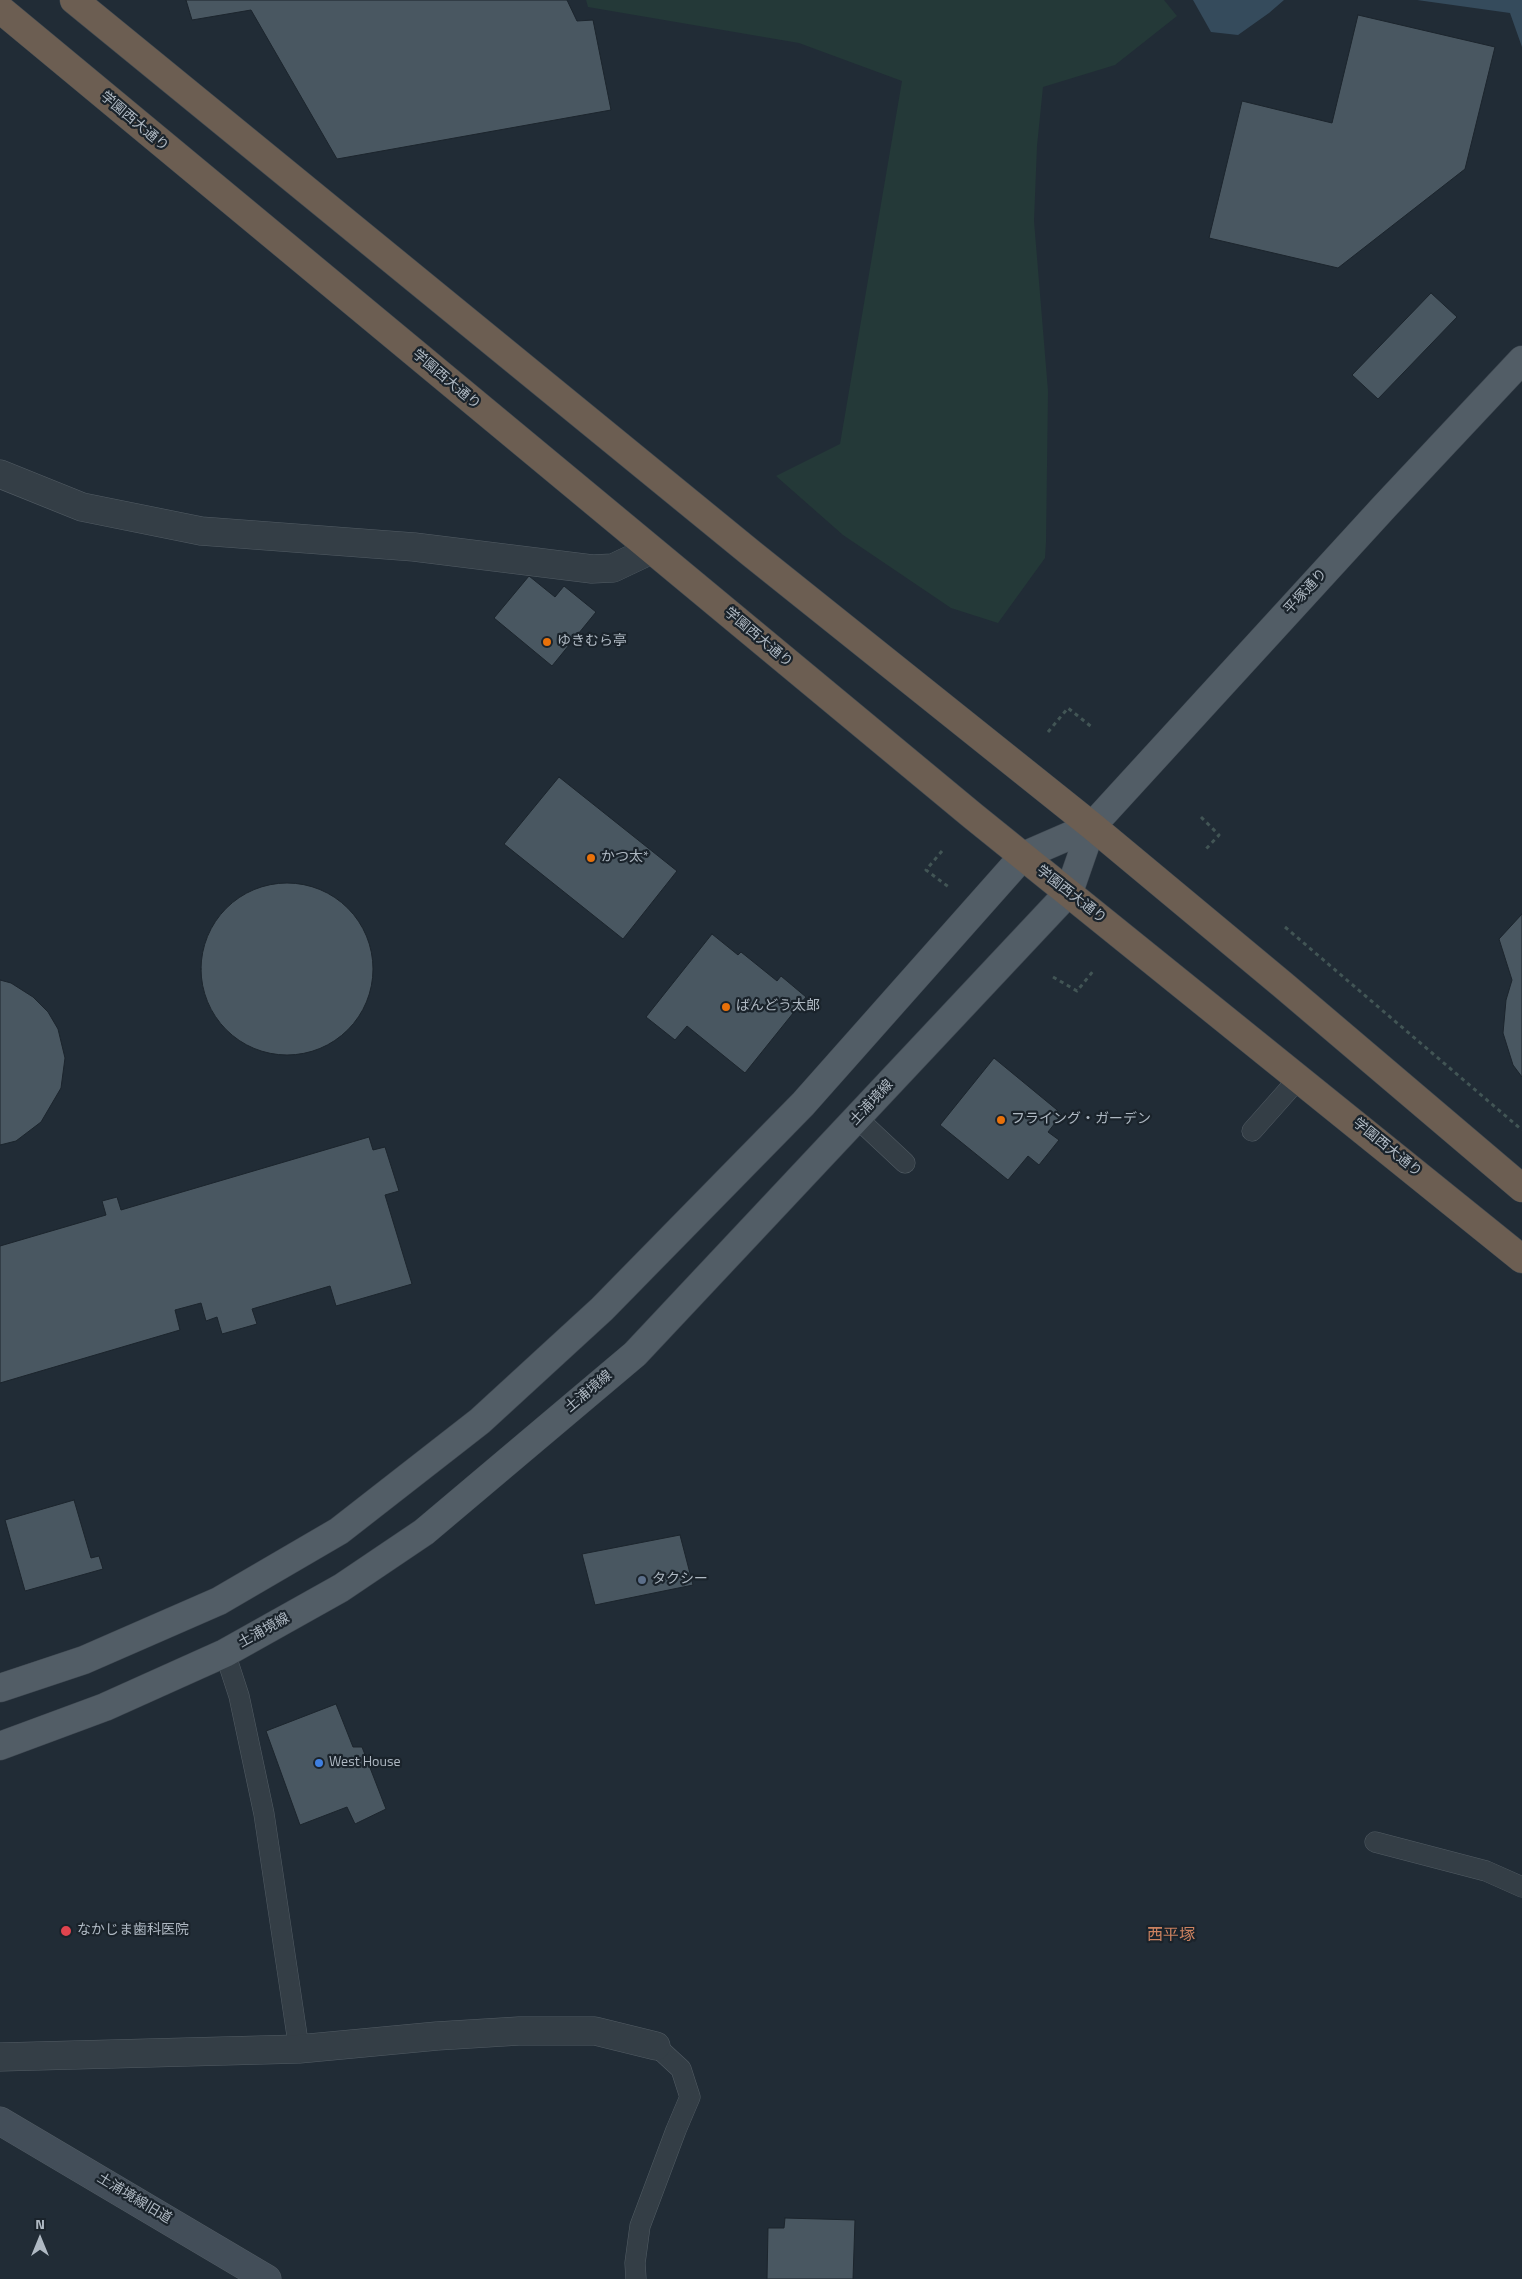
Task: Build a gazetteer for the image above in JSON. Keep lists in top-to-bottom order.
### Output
{
  "streets": {
    "highway": ["学園西大通り"],
    "main road": ["平塚通り", "土浦境線"],
    "street": ["土浦境線旧道"]
  },
  "crossings": [
    ["学園西大通り", "平塚通り"],
    ["学園西大通り", "土浦境線"],
    ["平塚通り", "土浦境線"]
  ],
  "districts": ["西平塚"],
  "places": [
    "ゆきむら亭",
    "かつ太*",
    "ばんどう太郎",
    "フライング・ガーデン",
    "タクシー",
    "West House",
    "なかじま歯科医院"
  ],
  "north": "top"
}
